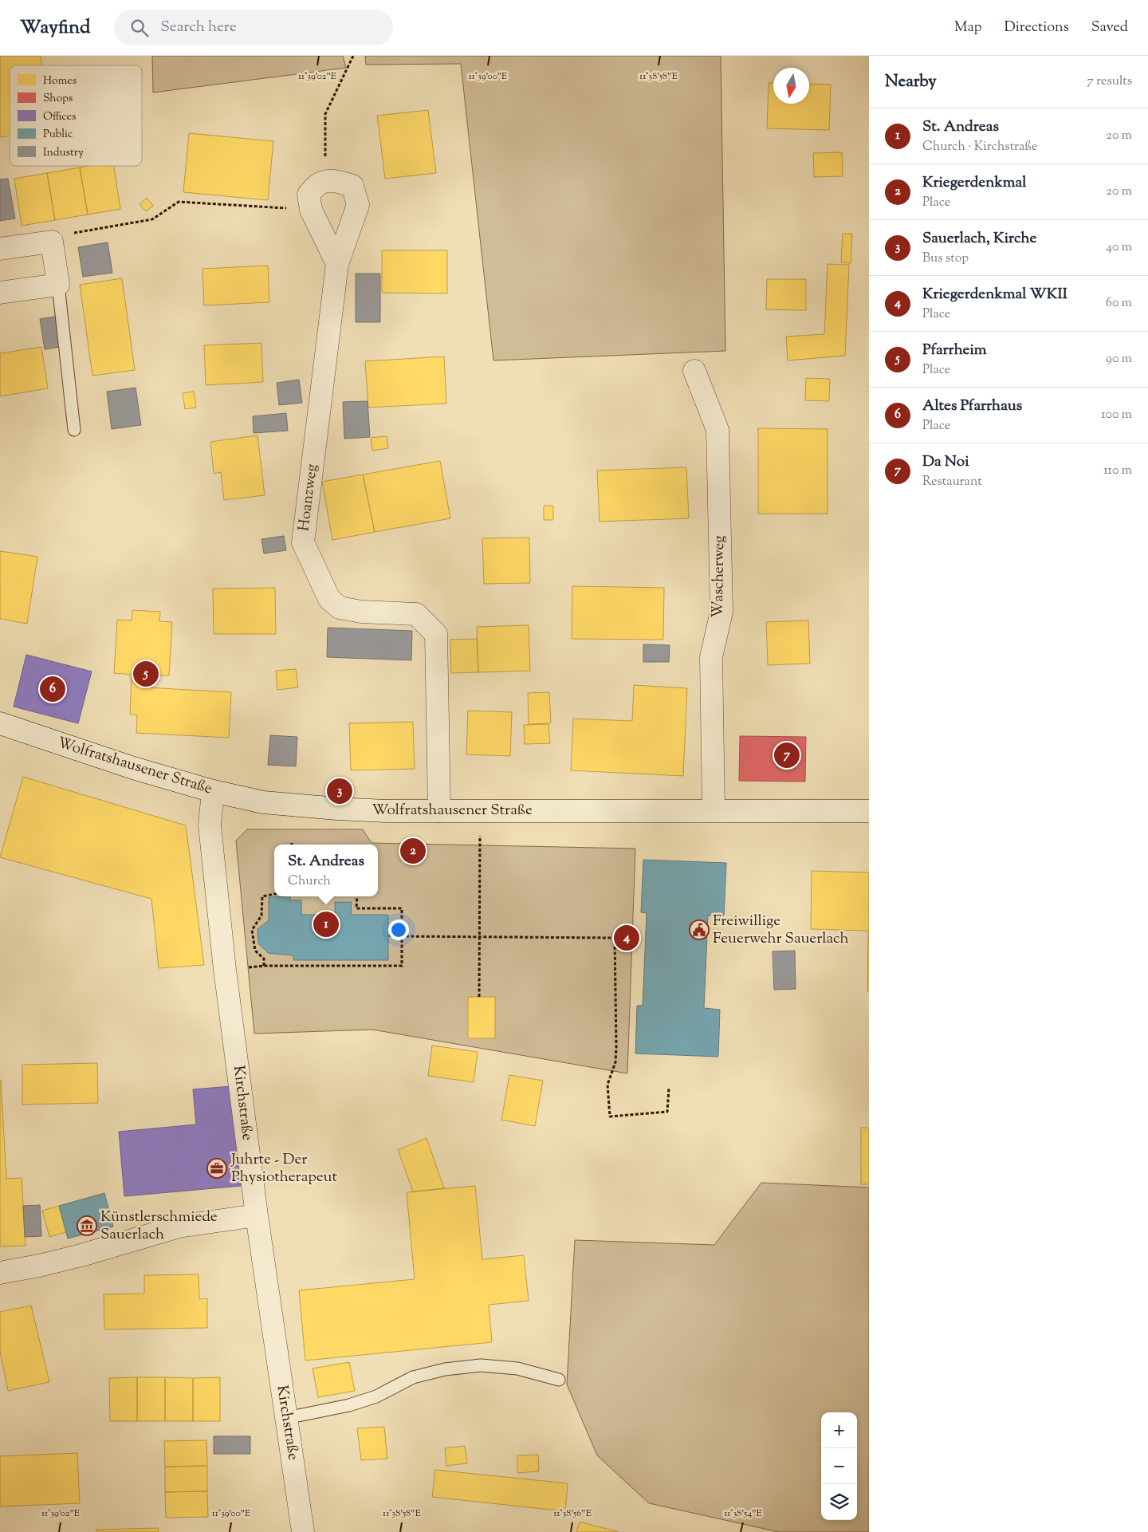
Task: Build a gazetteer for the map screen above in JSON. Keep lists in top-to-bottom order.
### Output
{
  "streets": {
    "street": [
      "Hoanzweg",
      "Wascherweg",
      "Wolfratshausener Straße",
      "Kirchstraße"
    ]
  },
  "crossings": [
    ["Hoanzweg", "Wolfratshausener Straße"],
    ["Wascherweg", "Wolfratshausener Straße"],
    ["Wolfratshausener Straße", "Kirchstraße"]
  ],
  "places": {
    "public building": ["Freiwillige Feuerwehr Sauerlach"],
    "office": ["Juhrte - Der Physiotherapeut"],
    "museum": ["Künstlerschmiede Sauerlach"]
  },
  "legend": [
    "Homes",
    "Shops",
    "Offices",
    "Public",
    "Industry"
  ],
  "north": "bottom",
  "page": {
    "header": "Wayfind",
    "search": "Search here",
    "nav": ["Map", "Directions", "Saved"],
    "heading": ["Nearby", "7 results"],
    "list": [
      {
        "mark": "1",
        "name": "St. Andreas",
        "note": "Church · Kirchstraße",
        "value": "20 m"
      },
      {
        "mark": "2",
        "name": "Kriegerdenkmal",
        "note": "Place",
        "value": "20 m"
      },
      {
        "mark": "3",
        "name": "Sauerlach, Kirche",
        "note": "Bus stop",
        "value": "40 m"
      },
      {
        "mark": "4",
        "name": "Kriegerdenkmal WKII",
        "note": "Place",
        "value": "60 m"
      },
      {
        "mark": "5",
        "name": "Pfarrheim",
        "note": "Place",
        "value": "90 m"
      },
      {
        "mark": "6",
        "name": "Altes Pfarrhaus",
        "note": "Place",
        "value": "100 m"
      },
      {
        "mark": "7",
        "name": "Da Noi",
        "note": "Restaurant",
        "value": "110 m"
      }
    ],
    "pins": [
      "5",
      "6",
      "7",
      "3",
      "2",
      "1",
      "4"
    ],
    "popup": ["St. Andreas", "Church"],
    "map_buttons": ["+", "−"]
  },
  "coordinates": [
    "11°39'02\"E",
    "11°39'00\"E",
    "11°38'58\"E",
    "11°38'56\"E",
    "11°38'54\"E"
  ]
}
